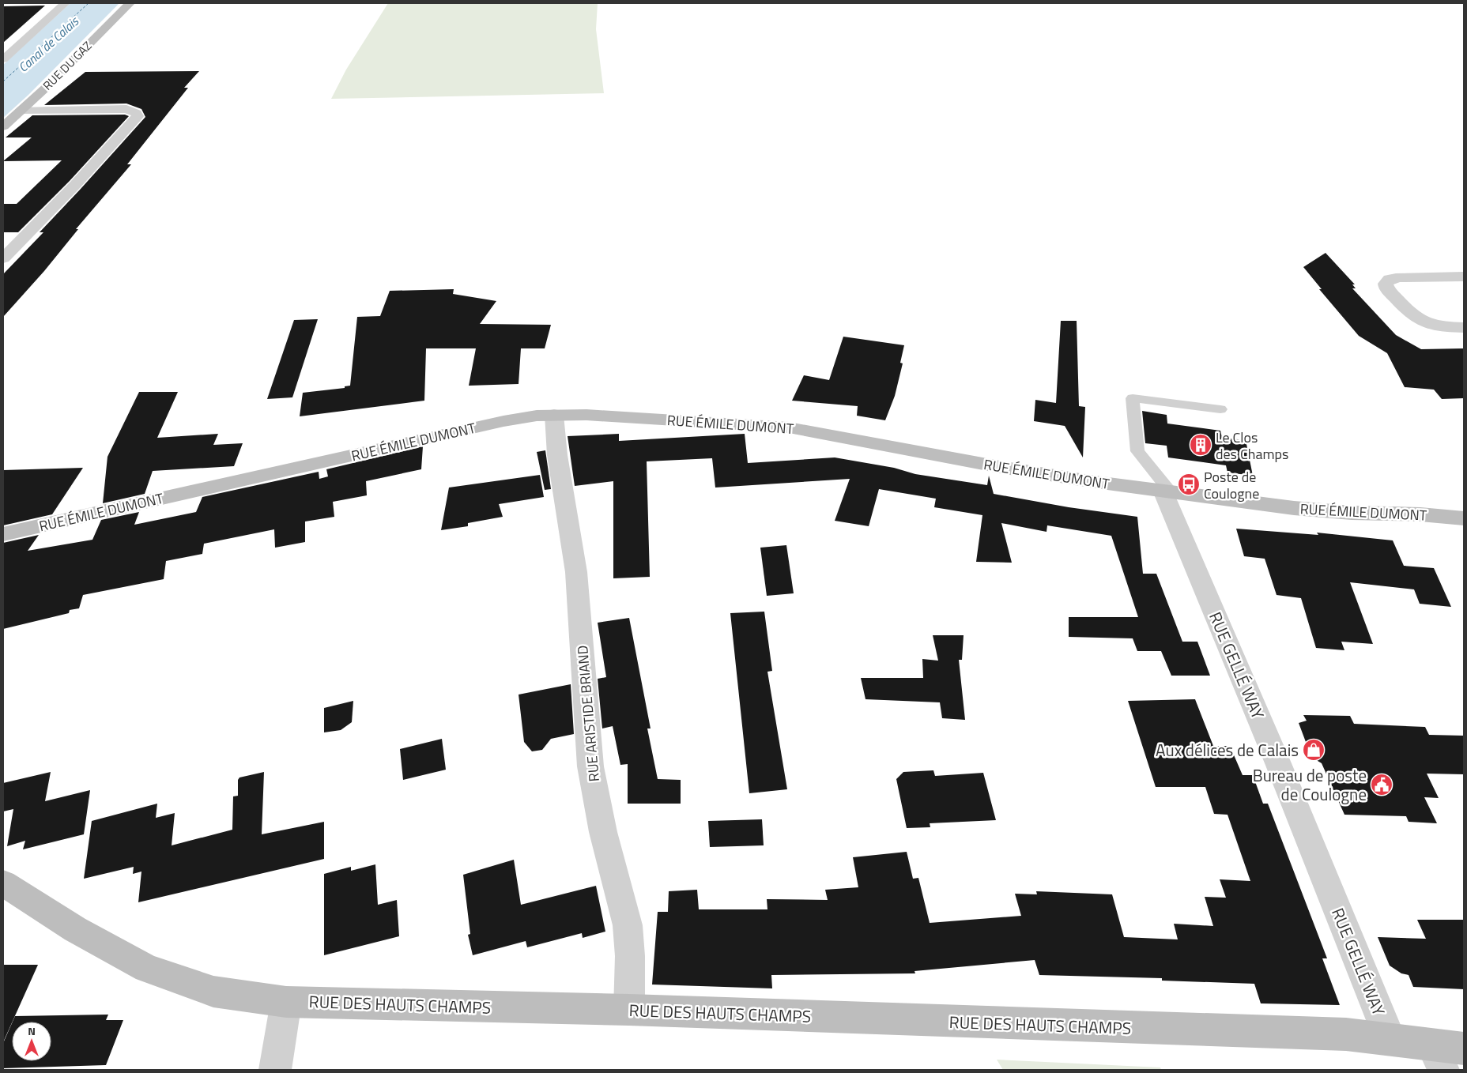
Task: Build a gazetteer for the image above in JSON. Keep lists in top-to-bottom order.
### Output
{
  "streets": {
    "street": [
      "RUE DU GAZ",
      "RUE ÉMILE DUMONT",
      "RUE GELLÉ WAY",
      "RUE ARISTIDE BRIAND",
      "RUE DES HAUTS CHAMPS"
    ]
  },
  "crossings": [
    ["RUE ÉMILE DUMONT", "RUE GELLÉ WAY"],
    ["RUE ÉMILE DUMONT", "RUE ARISTIDE BRIAND"],
    ["RUE GELLÉ WAY", "RUE DES HAUTS CHAMPS"],
    ["RUE ARISTIDE BRIAND", "RUE DES HAUTS CHAMPS"]
  ],
  "water": ["Canal de Calais"],
  "places": {
    "building": ["Le Clos des Champs"],
    "bus stop": ["Poste de Coulogne"],
    "shop": ["Aux délices de Calais"],
    "public building": ["Bureau de poste de Coulogne"]
  },
  "north": "top"
}
